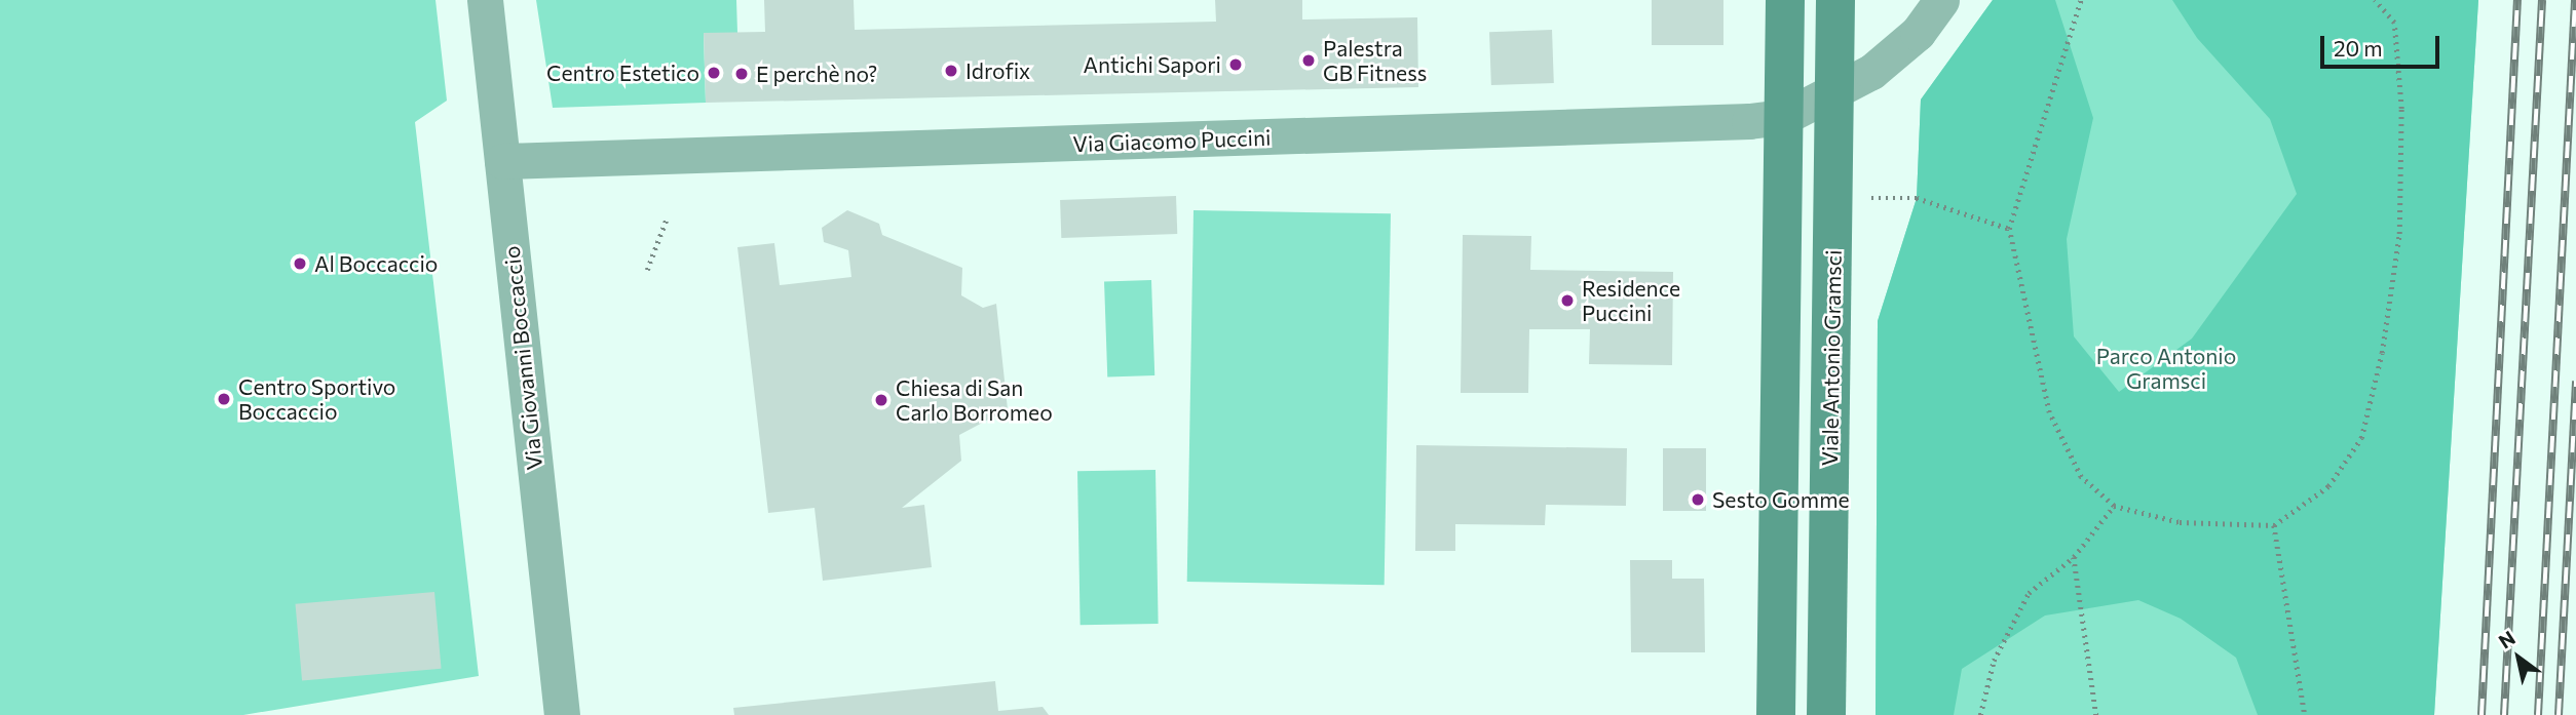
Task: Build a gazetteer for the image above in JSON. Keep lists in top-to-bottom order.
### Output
{
  "streets": {
    "main road": ["Viale Antonio Gramsci"],
    "street": ["Via Giacomo Puccini", "Via Giovanni Boccaccio"]
  },
  "crossings": [
    ["Via Giacomo Puccini", "Via Giovanni Boccaccio"],
    ["Via Giacomo Puccini", "Viale Antonio Gramsci"]
  ],
  "parks": ["Parco Antonio Gramsci"],
  "places": [
    "Palestra GB Fitness",
    "Antichi Sapori",
    "Idrofix",
    "Centro Estetico",
    "E perchè no?",
    "Al Boccaccio",
    "Residence Puccini",
    "Centro Sportivo Boccaccio",
    "Chiesa di San Carlo Borromeo",
    "Sesto Gomme"
  ],
  "scale_bar": "20 m",
  "north": "top left"
}
